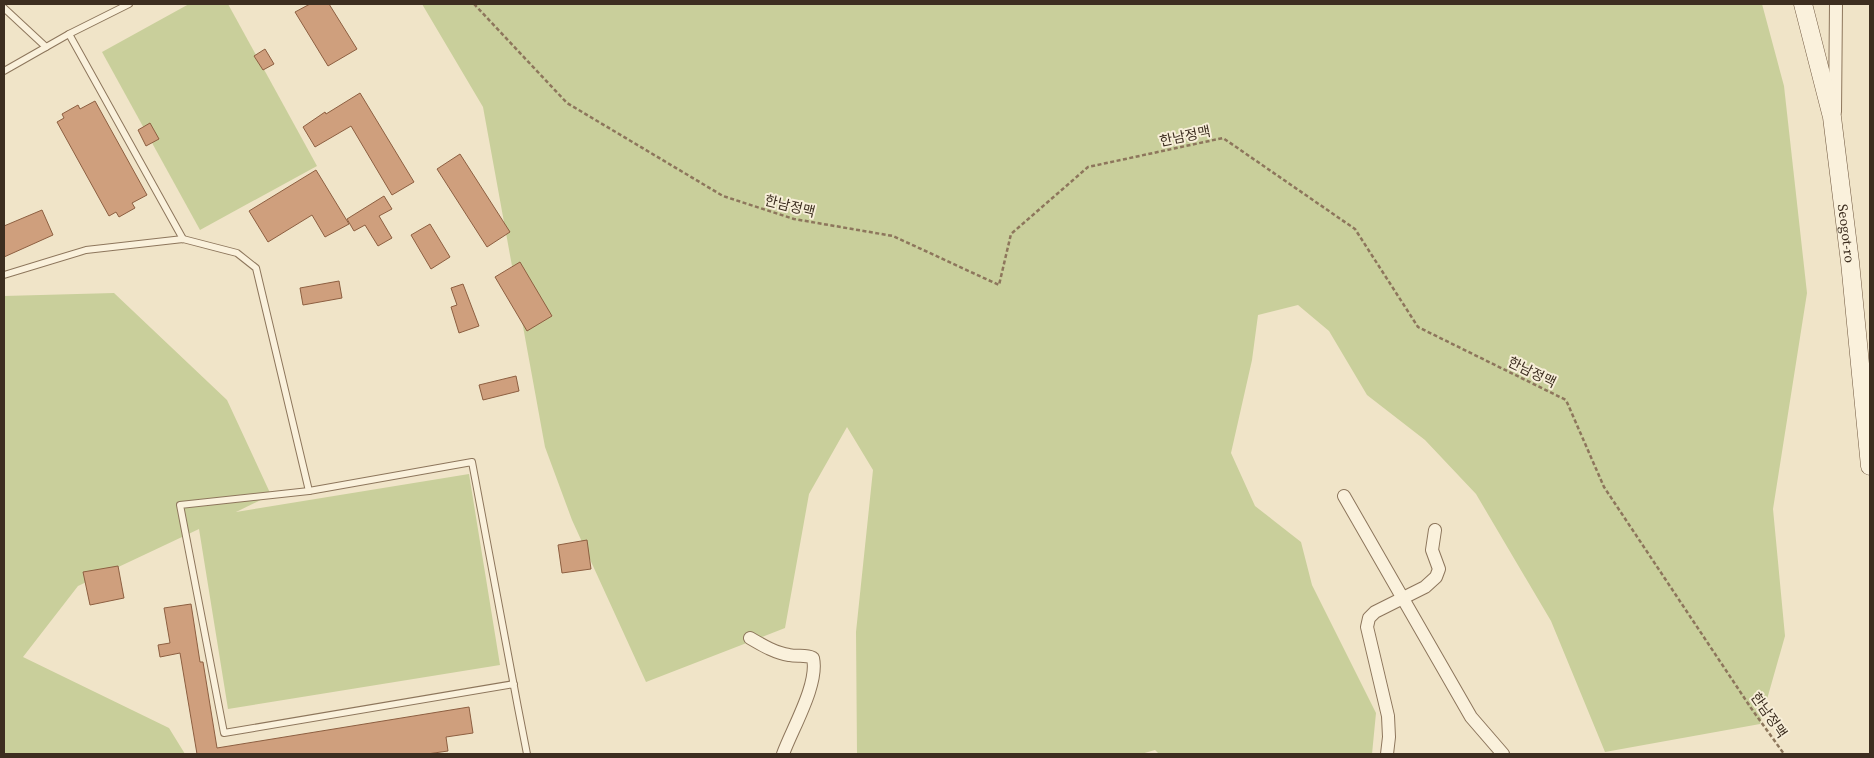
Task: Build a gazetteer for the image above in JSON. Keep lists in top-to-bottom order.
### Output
{
  "streets": {
    "main road": ["Seogot-ro"],
    "path": ["한남정맥"]
  }
}
